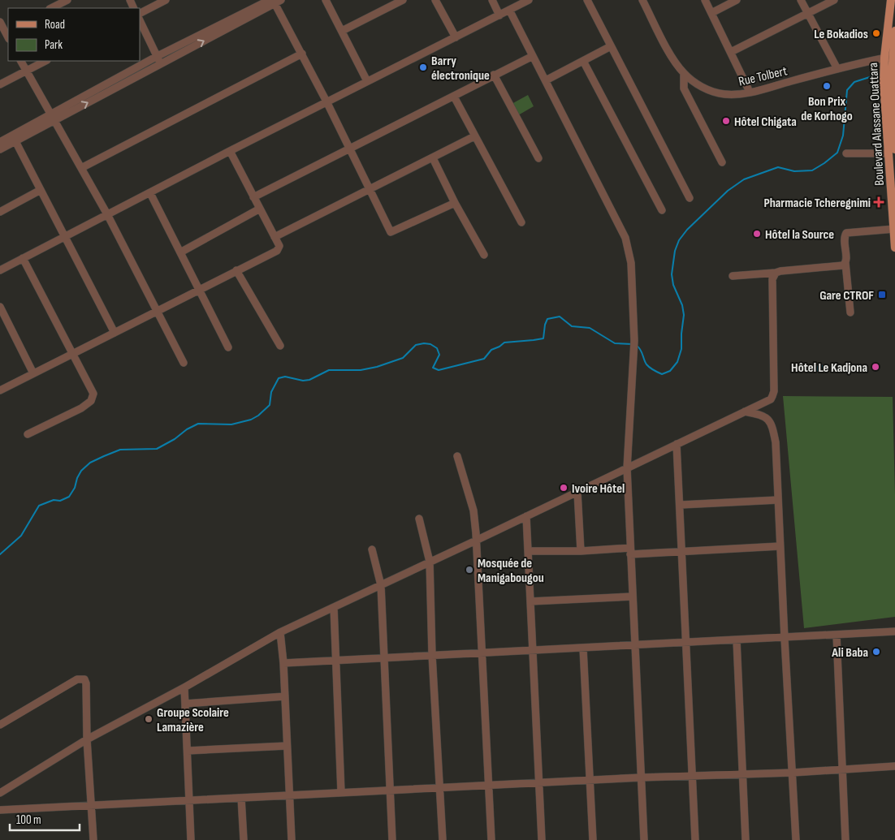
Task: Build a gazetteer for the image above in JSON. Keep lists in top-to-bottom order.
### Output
{
  "streets": {
    "main road": ["Boulevard Alassane Ouattara"],
    "street": ["Rue Tolbert"]
  },
  "crossings": [
    ["Rue Tolbert", "Boulevard Alassane Ouattara"]
  ],
  "places": {
    "other": [
      "Le Bokadios",
      "Barry électronique",
      "Bon Prix de Korhogo",
      "Hôtel Chigata",
      "Hôtel la Source",
      "Hôtel Le Kadjona",
      "Ivoire Hôtel",
      "Mosquée de Manigabougou",
      "Ali Baba",
      "Groupe Scolaire Lamazière"
    ],
    "health": ["Pharmacie Tcheregnimi"],
    "transit": ["Gare CTROF"]
  },
  "legend": ["Road", "Park"],
  "scale_bar": "100 m"
}
